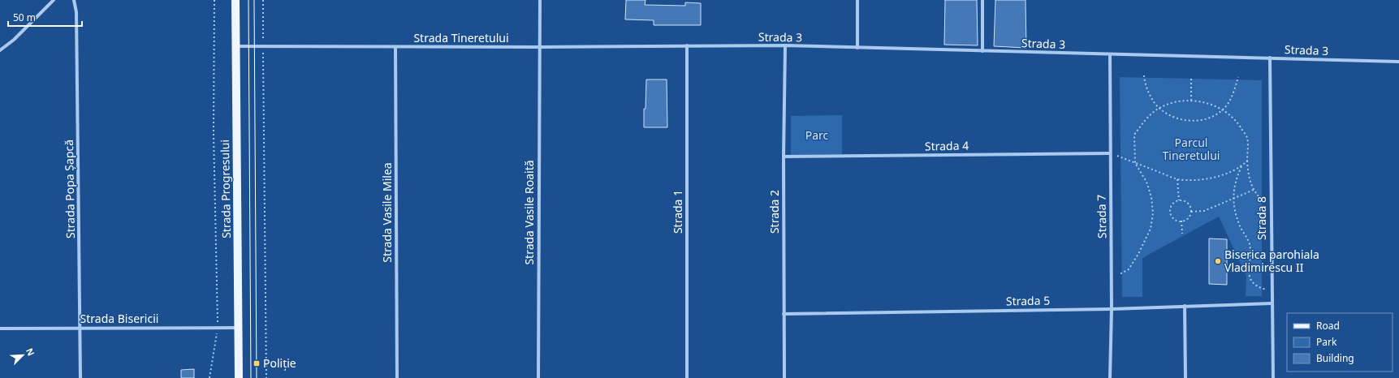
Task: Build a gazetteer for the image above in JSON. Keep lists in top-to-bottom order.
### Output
{
  "streets": {
    "main road": ["Strada Progresului"],
    "street": [
      "Strada 3",
      "Strada Tineretului",
      "Strada 4",
      "Strada Popa Șapcă",
      "Strada 1",
      "Strada 2",
      "Strada Vasile Milea",
      "Strada Vasile Roaită",
      "Strada 7",
      "Strada 8",
      "Strada 5",
      "Strada Bisericii"
    ]
  },
  "crossings": [
    ["Strada 3", "Strada Tineretului"],
    ["Strada 3", "Strada 1"],
    ["Strada 3", "Strada 2"],
    ["Strada 3", "Strada 7"],
    ["Strada 3", "Strada 8"],
    ["Strada Tineretului", "Strada Progresului"],
    ["Strada Tineretului", "Strada 1"],
    ["Strada Tineretului", "Strada Vasile Milea"],
    ["Strada Tineretului", "Strada Vasile Roaită"],
    ["Strada 4", "Strada 2"],
    ["Strada 4", "Strada 7"],
    ["Strada Popa Șapcă", "Strada Bisericii"],
    ["Strada Progresului", "Strada Bisericii"],
    ["Strada 2", "Strada 5"],
    ["Strada 7", "Strada 5"],
    ["Strada 8", "Strada 5"]
  ],
  "parks": ["Parc", "Parcul Tineretului"],
  "places": {
    "other": ["Biserica parohiala Vladimirescu II"],
    "transit": ["Poliție"]
  },
  "legend": ["Road", "Park", "Building"],
  "scale_bar": "50 m",
  "north": "top right"
}
